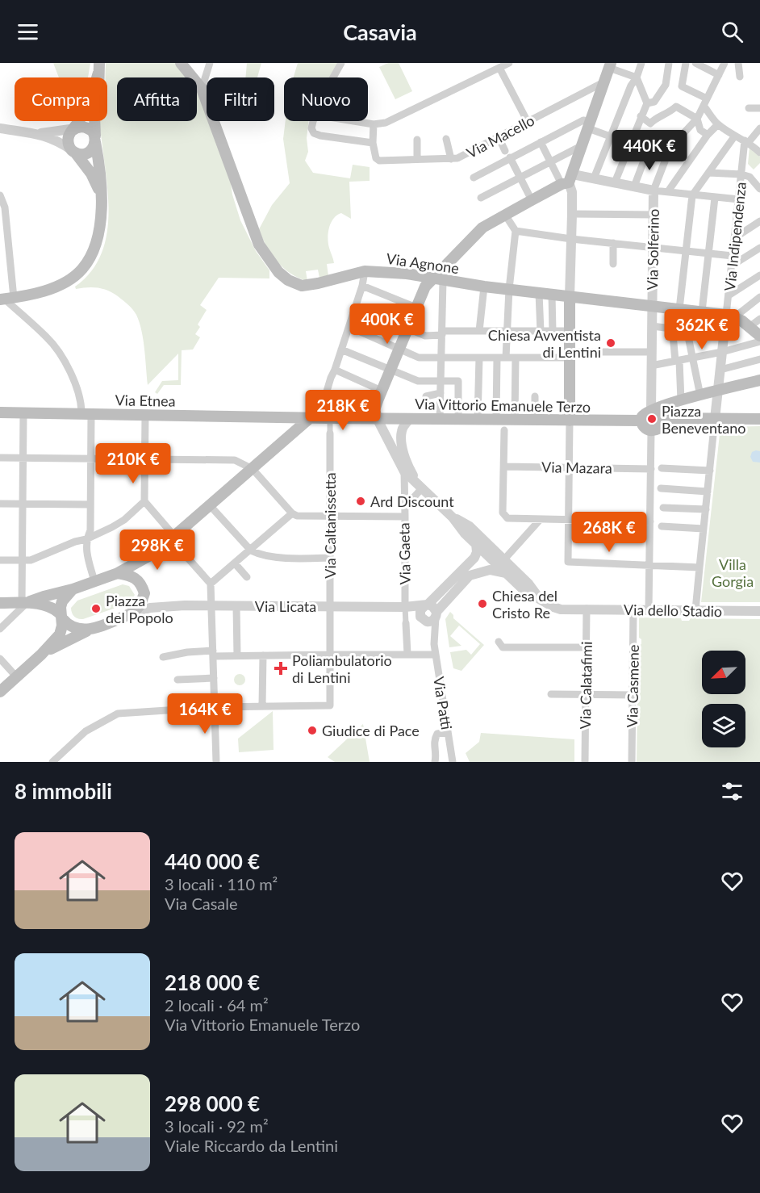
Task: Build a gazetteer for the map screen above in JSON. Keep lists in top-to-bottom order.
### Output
{
  "streets": {
    "main road": ["Via Agnone", "Via Etnea", "Via Vittorio Emanuele Terzo"],
    "street": [
      "Via Macello",
      "Via Indipendenza",
      "Via Solferino",
      "Via Mazara",
      "Via Caltanissetta",
      "Via Gaeta",
      "Via Licata",
      "Via dello Stadio",
      "Via Calatafimi",
      "Via Casmene",
      "Via Patti"
    ]
  },
  "crossings": [
    ["Via Indipendenza", "Via Agnone"],
    ["Via Solferino", "Via Agnone"],
    ["Via Etnea", "Via Vittorio Emanuele Terzo"],
    ["Via Caltanissetta", "Via Gaeta"],
    ["Via Caltanissetta", "Via Licata"],
    ["Via Gaeta", "Via Licata"],
    ["Via dello Stadio", "Via Calatafimi"],
    ["Via dello Stadio", "Via Casmene"]
  ],
  "parks": ["Villa Gorgia"],
  "places": {
    "other": [
      "Chiesa Avventista di Lentini",
      "Piazza Beneventano",
      "Ard Discount",
      "Chiesa del Cristo Re",
      "Piazza del Popolo",
      "Giudice di Pace"
    ],
    "health": ["Poliambulatorio di Lentini"]
  },
  "north": "bottom left",
  "page": {
    "header": "Casavia",
    "chip": [
      "Compra",
      "Affitta",
      "Filtri",
      "Nuovo"
    ],
    "price": [
      "440K €",
      "400K €",
      "362K €",
      "218K €",
      "210K €",
      "268K €",
      "298K €",
      "164K €"
    ],
    "heading": "8 immobili",
    "list": [
      {
        "name": "440 000 €",
        "note": "3 locali · 110 m² · Via Casale"
      },
      {
        "name": "218 000 €",
        "note": "2 locali · 64 m² · Via Vittorio Emanuele Terzo"
      },
      {
        "name": "298 000 €",
        "note": "3 locali · 92 m² · Viale Riccardo da Lentini"
      }
    ]
  }
}
